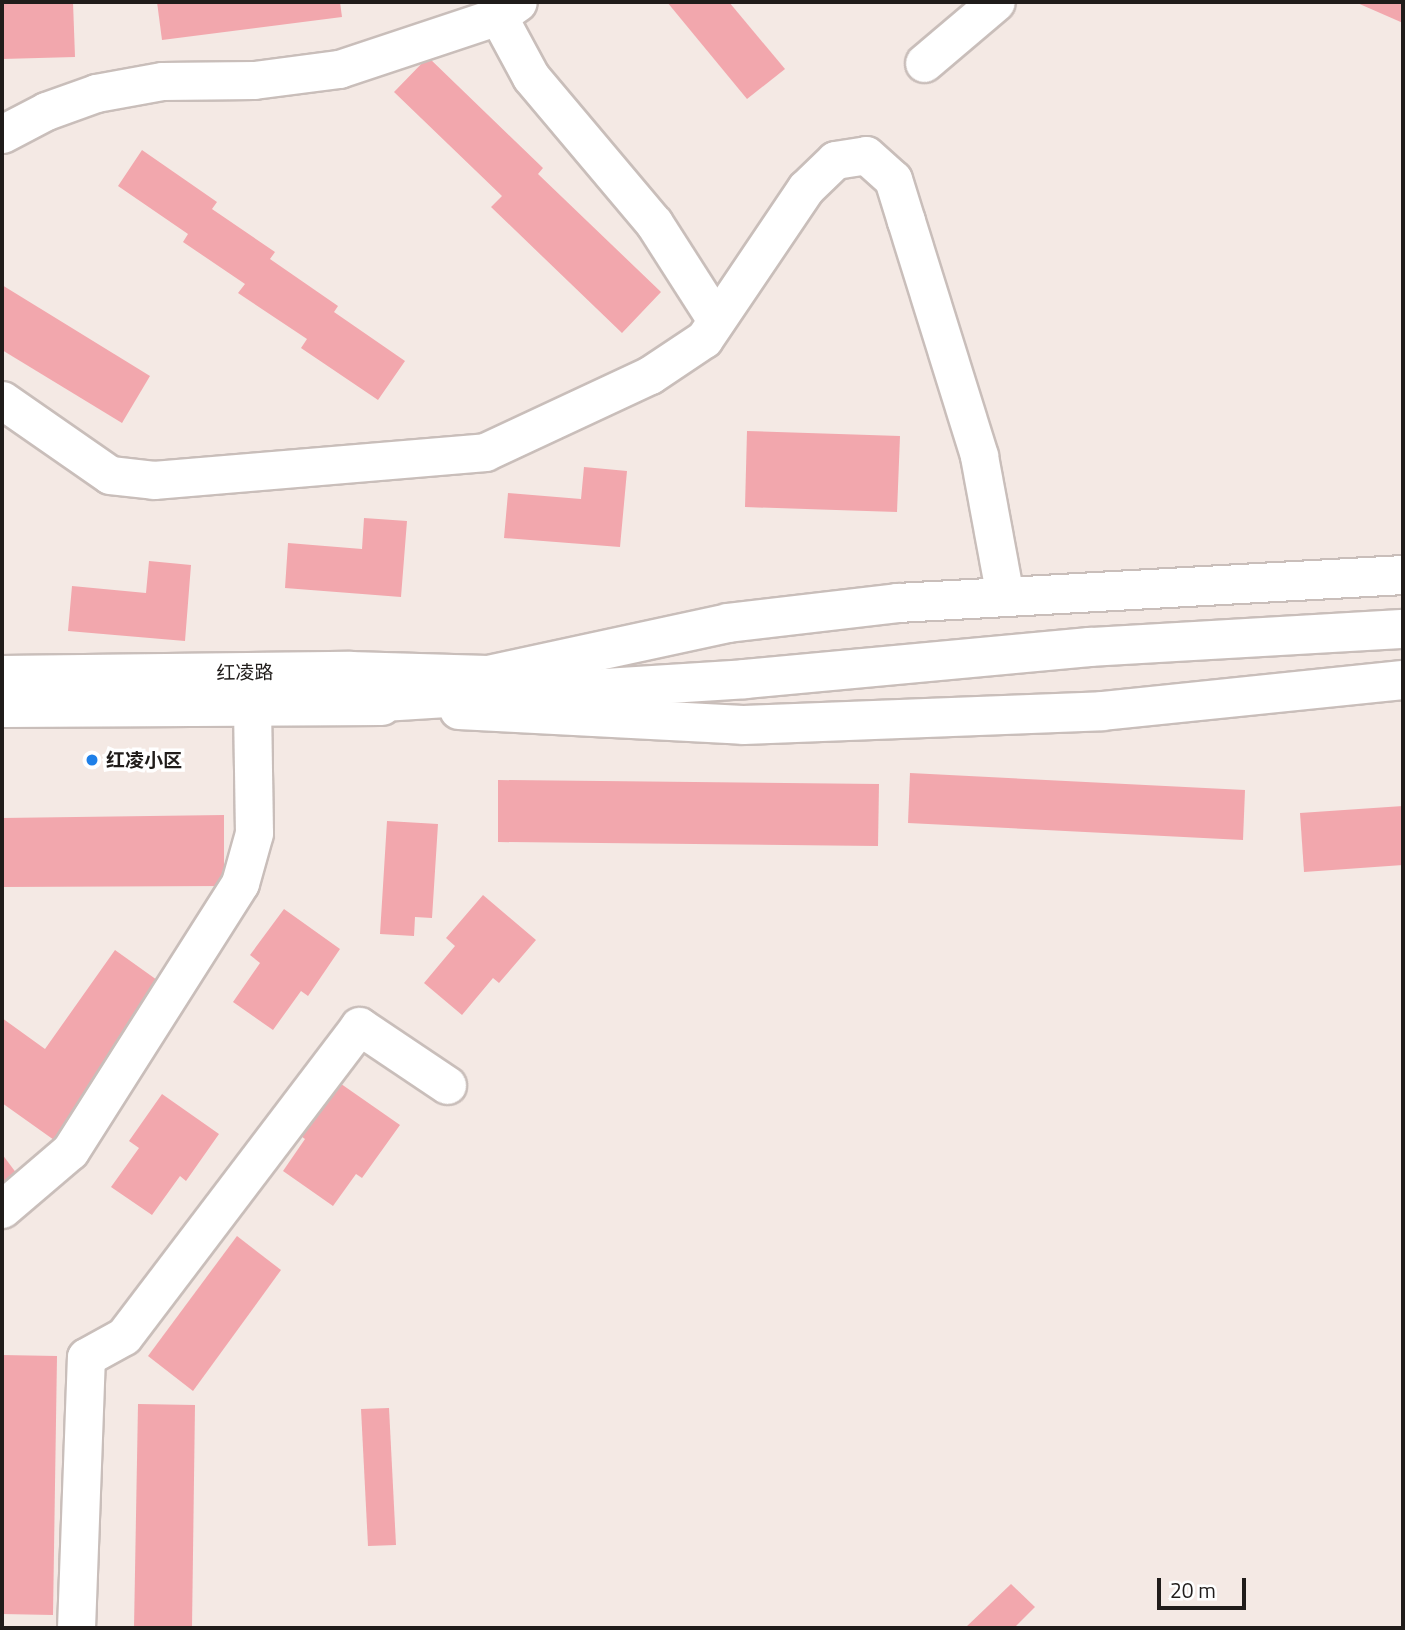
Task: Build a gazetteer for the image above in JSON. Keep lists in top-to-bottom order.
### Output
{
  "streets": {
    "main road": ["红凌路"]
  },
  "places": ["红凌小区"],
  "scale_bar": "20 m"
}
